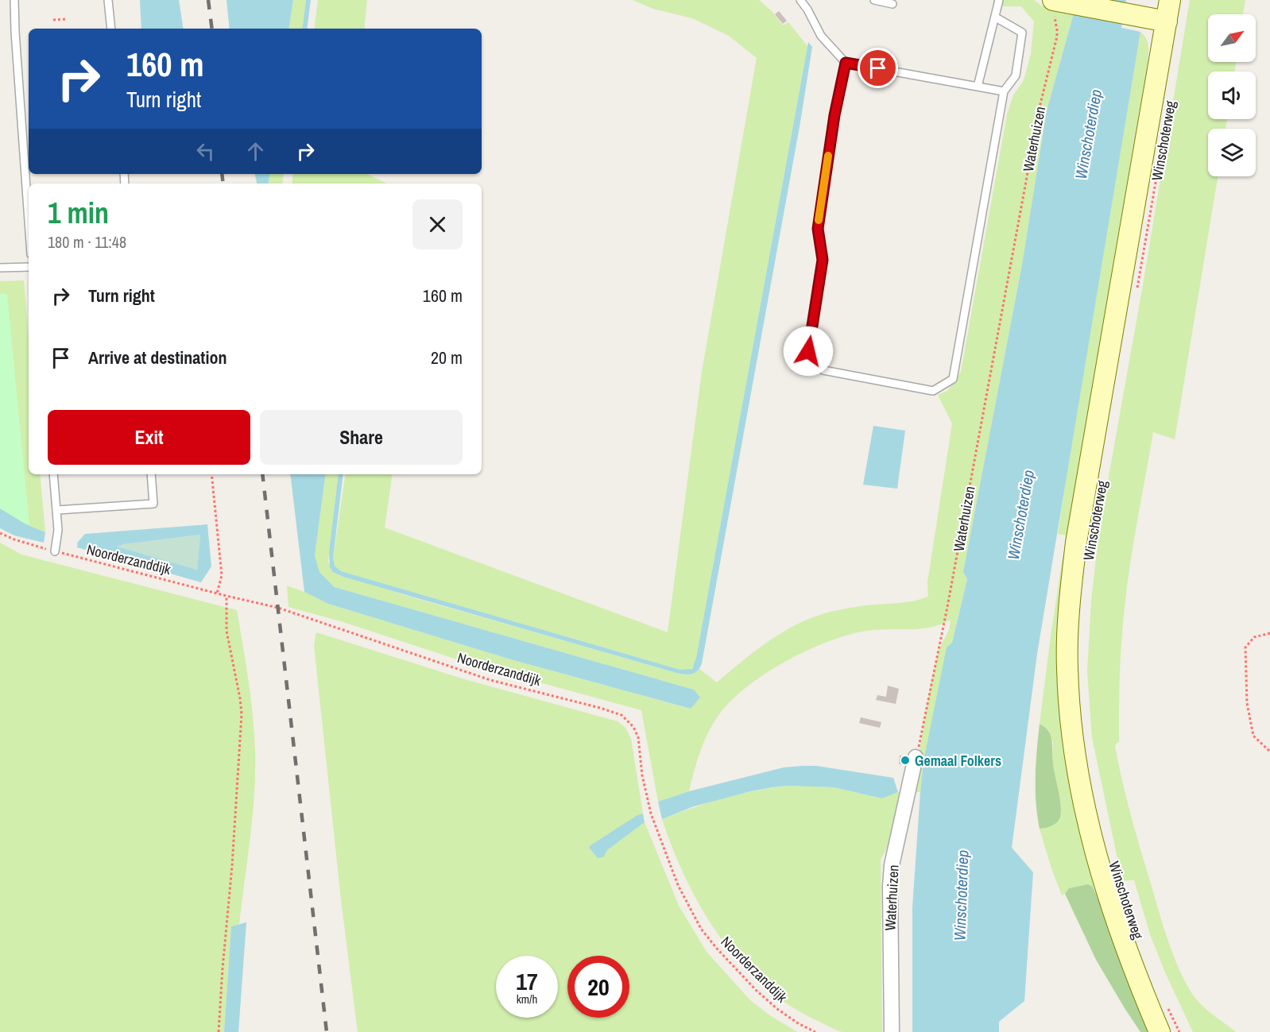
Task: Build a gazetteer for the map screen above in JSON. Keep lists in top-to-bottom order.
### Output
{
  "streets": {
    "main road": ["Winschoterweg"],
    "street": ["Waterhuizen"],
    "path": ["Noorderzanddijk"]
  },
  "water": ["Winschoterdiep"],
  "places": ["Gemaal Folkers"],
  "north": "top right",
  "page": {
    "turn": ["160 m", "Turn right"],
    "heading": ["1 min", "180 m · 11:48"],
    "list": [
      {
        "name": "Turn right",
        "value": "160 m"
      },
      {
        "name": "Arrive at destination",
        "value": "20 m"
      }
    ],
    "buttons": ["Exit", "Share"],
    "speed": "17 km/h",
    "limit": "20"
  }
}
